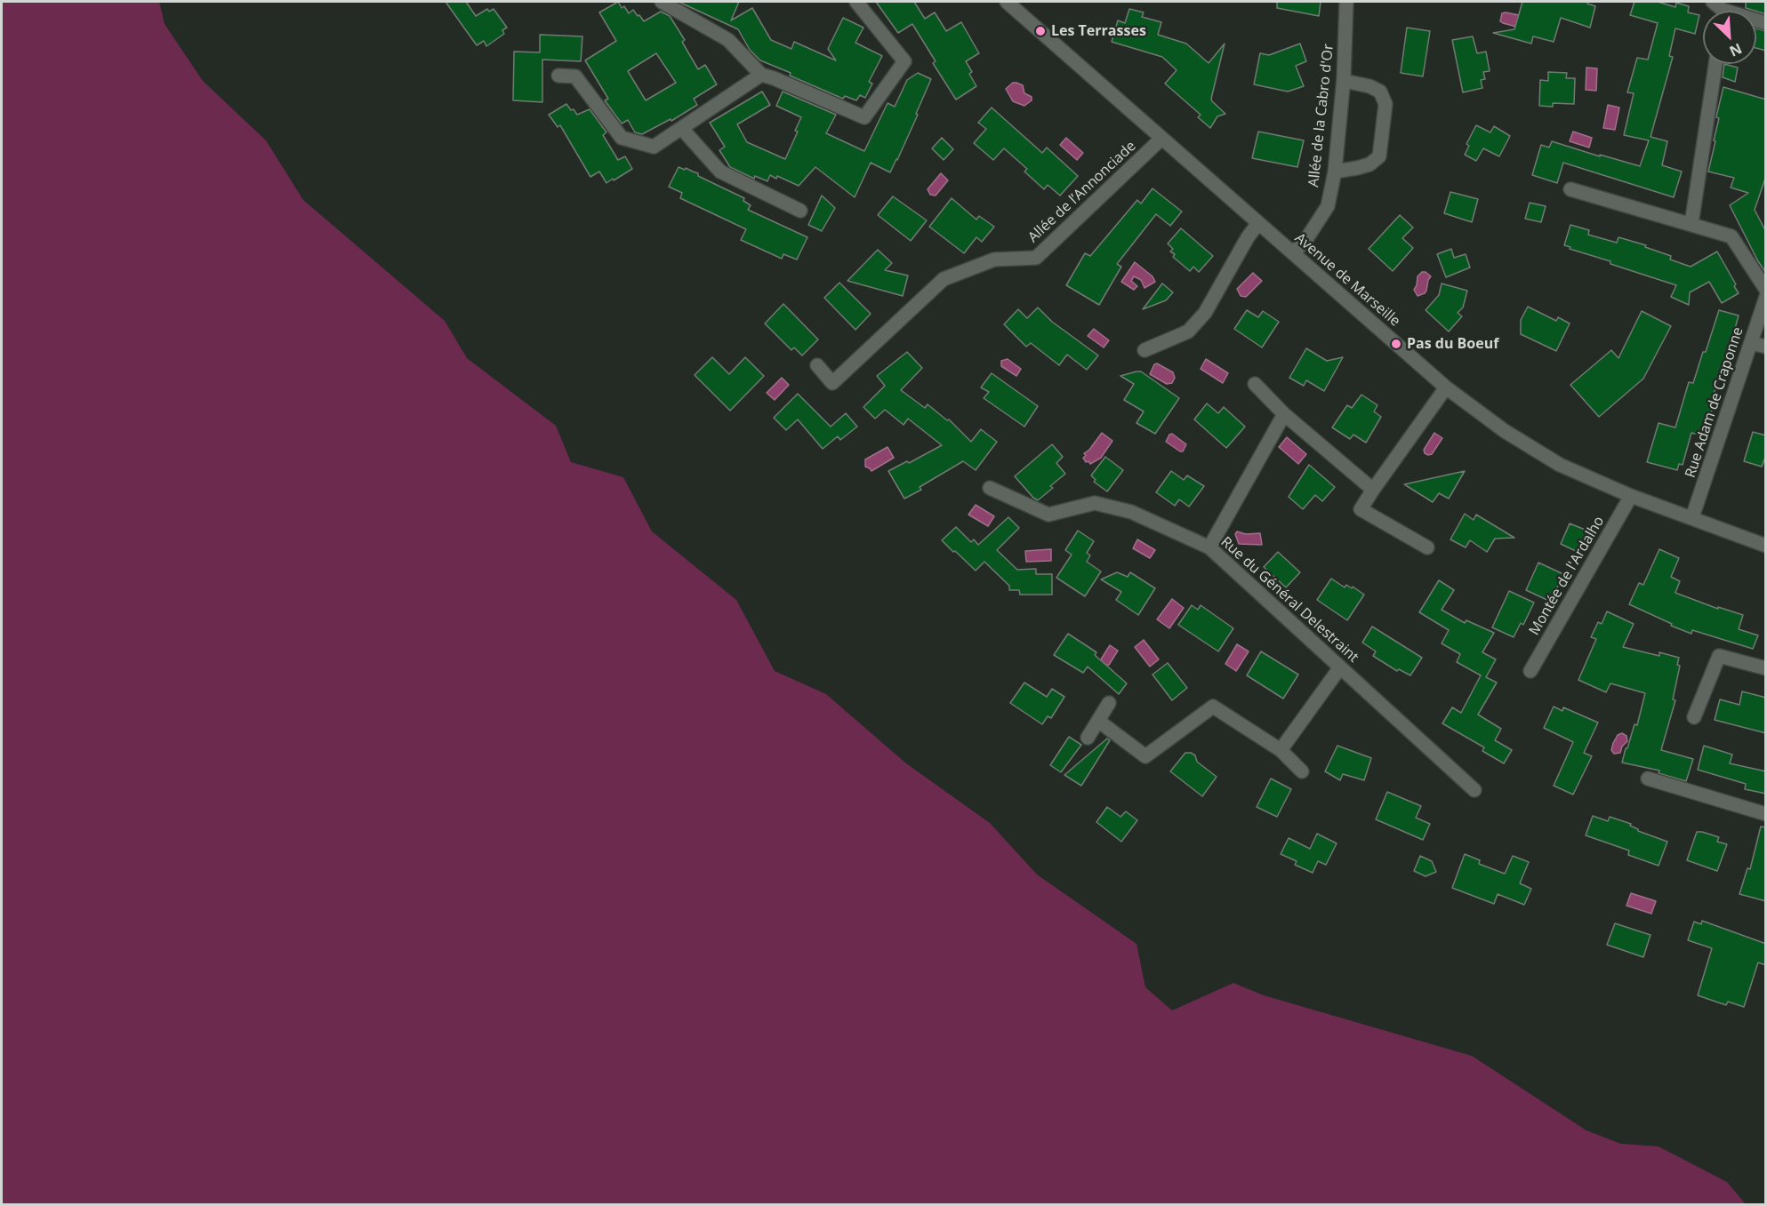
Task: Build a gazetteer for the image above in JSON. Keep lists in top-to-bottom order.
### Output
{
  "streets": {
    "street": [
      "Allée de la Cabro d'Or",
      "Allée de l’Annonciade",
      "Avenue de Marseille",
      "Rue Adam de Craponne",
      "Montée de l'Ardalho",
      "Rue du Général Delestraint"
    ]
  },
  "crossings": [
    ["Allée de la Cabro d'Or", "Avenue de Marseille"],
    ["Allée de l’Annonciade", "Avenue de Marseille"],
    ["Avenue de Marseille", "Rue Adam de Craponne"],
    ["Avenue de Marseille", "Montée de l'Ardalho"]
  ],
  "places": ["Les Terrasses", "Pas du Boeuf"],
  "north": "bottom right"
}
